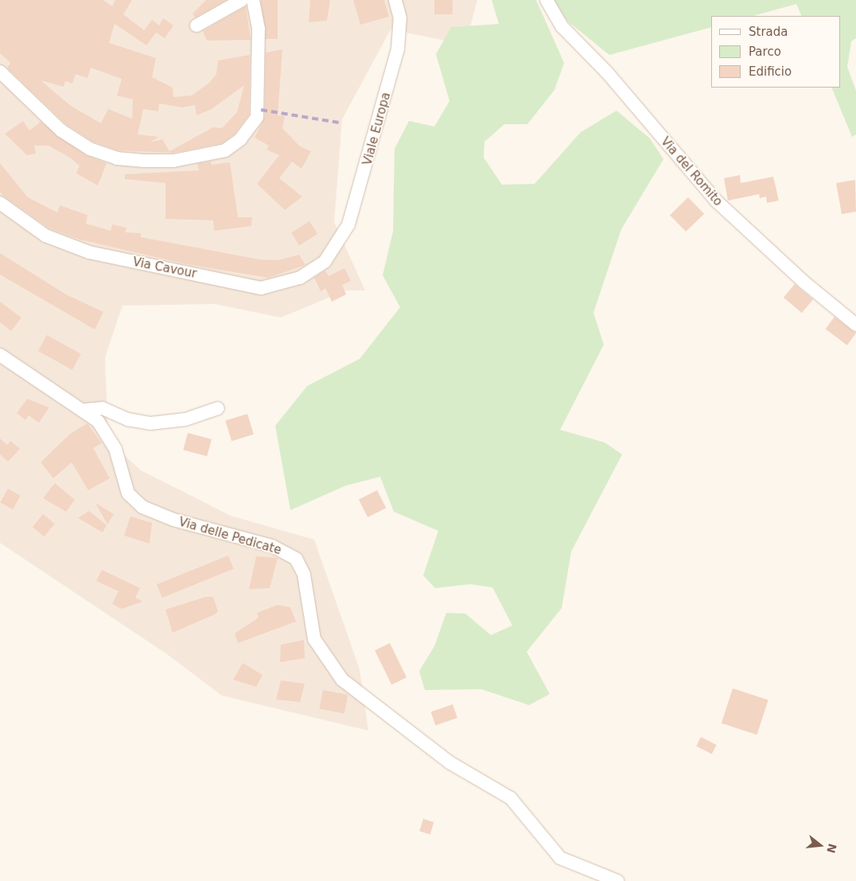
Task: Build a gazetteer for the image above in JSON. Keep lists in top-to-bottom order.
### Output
{
  "streets": {
    "street": [
      "Viale Europa",
      "Via del Romito",
      "Via Cavour",
      "Via delle Pedicate"
    ]
  },
  "crossings": [
    ["Viale Europa", "Via Cavour"]
  ],
  "legend": ["Strada", "Parco", "Edificio"],
  "north": "right"
}
